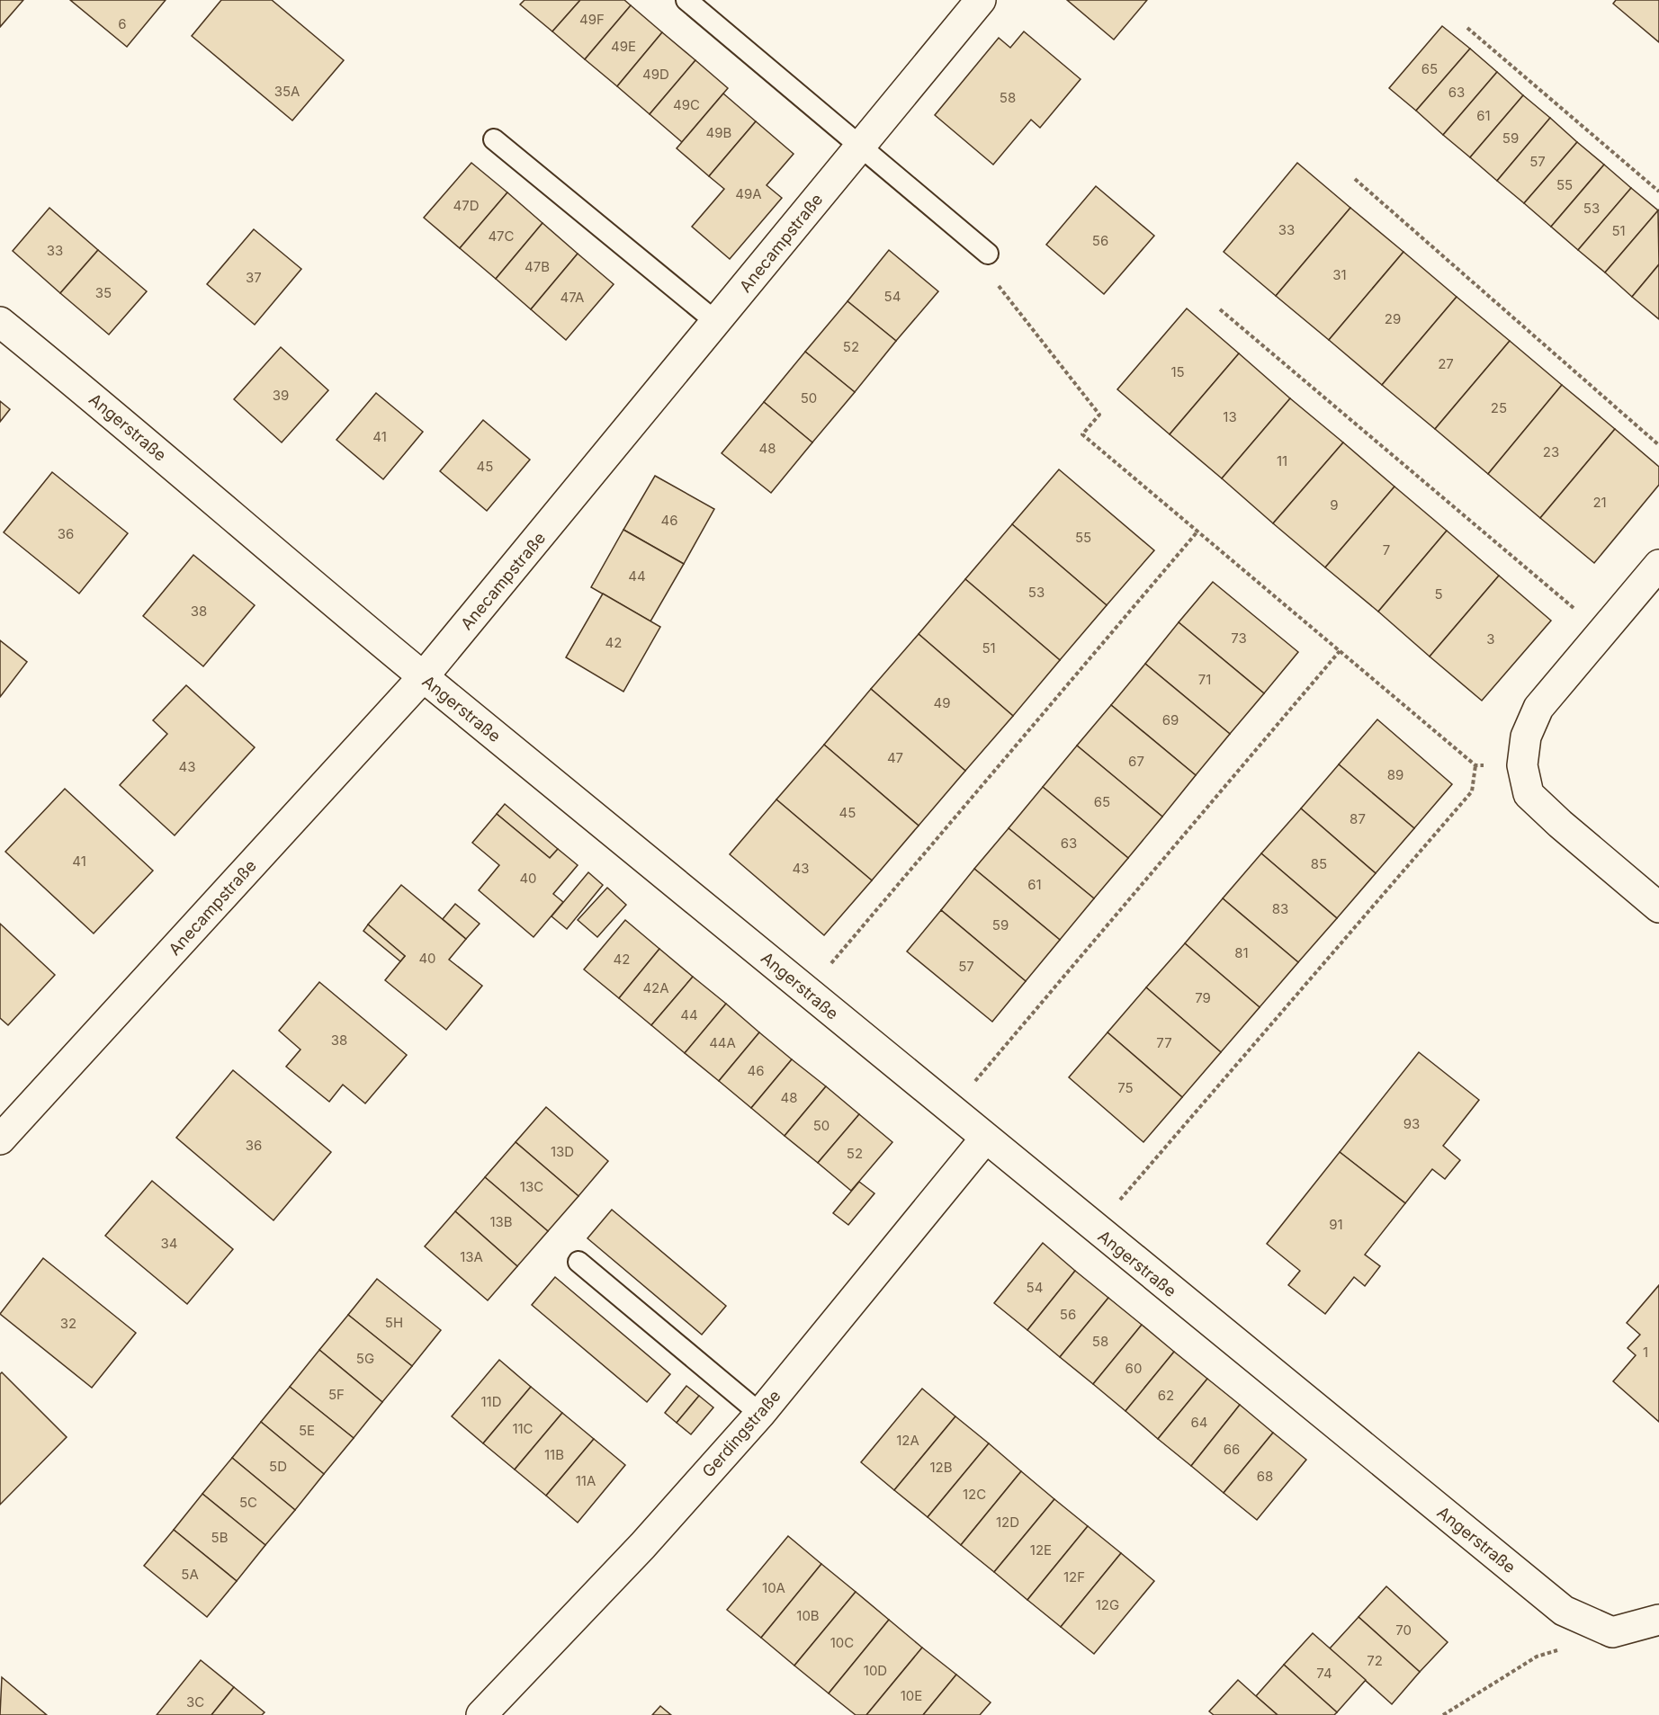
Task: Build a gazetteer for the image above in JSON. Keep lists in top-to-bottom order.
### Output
{
  "streets": {
    "street": ["Anecampstraße", "Angerstraße", "Gerdingstraße"]
  },
  "crossings": [
    ["Anecampstraße", "Angerstraße"],
    ["Angerstraße", "Gerdingstraße"]
  ],
  "house_numbers": [
    "49F",
    "6",
    "49E",
    "65",
    "49D",
    "35A",
    "63",
    "58",
    "49C",
    "61",
    "49B",
    "59",
    "57",
    "55",
    "49A",
    "47D",
    "53",
    "33",
    "51",
    "47C",
    "56",
    "33",
    "47B",
    "31",
    "37",
    "35",
    "54",
    "47A",
    "29",
    "52",
    "27",
    "15",
    "39",
    "50",
    "25",
    "13",
    "41",
    "48",
    "23",
    "11",
    "45",
    "21",
    "9",
    "46",
    "36",
    "55",
    "7",
    "44",
    "53",
    "5",
    "38",
    "73",
    "3",
    "42",
    "51",
    "71",
    "49",
    "69",
    "47",
    "67",
    "43",
    "89",
    "65",
    "45",
    "87",
    "63",
    "41",
    "85",
    "43",
    "40",
    "61",
    "83",
    "59",
    "81",
    "40",
    "42",
    "57",
    "42A",
    "79",
    "44",
    "38",
    "44A",
    "77",
    "46",
    "75",
    "48",
    "93",
    "50",
    "36",
    "13D",
    "52",
    "13C",
    "13B",
    "91",
    "34",
    "13A",
    "54",
    "56",
    "5H",
    "32",
    "58",
    "1",
    "5G",
    "60",
    "5F",
    "62",
    "11D",
    "64",
    "11C",
    "5E",
    "12A",
    "66",
    "11B",
    "5D",
    "12B",
    "68",
    "11A",
    "12C",
    "5C",
    "12D",
    "5B",
    "12E",
    "5A",
    "12F",
    "10A",
    "12G",
    "10B",
    "70",
    "10C",
    "72",
    "10D",
    "74",
    "10E",
    "3C"
  ]
}
